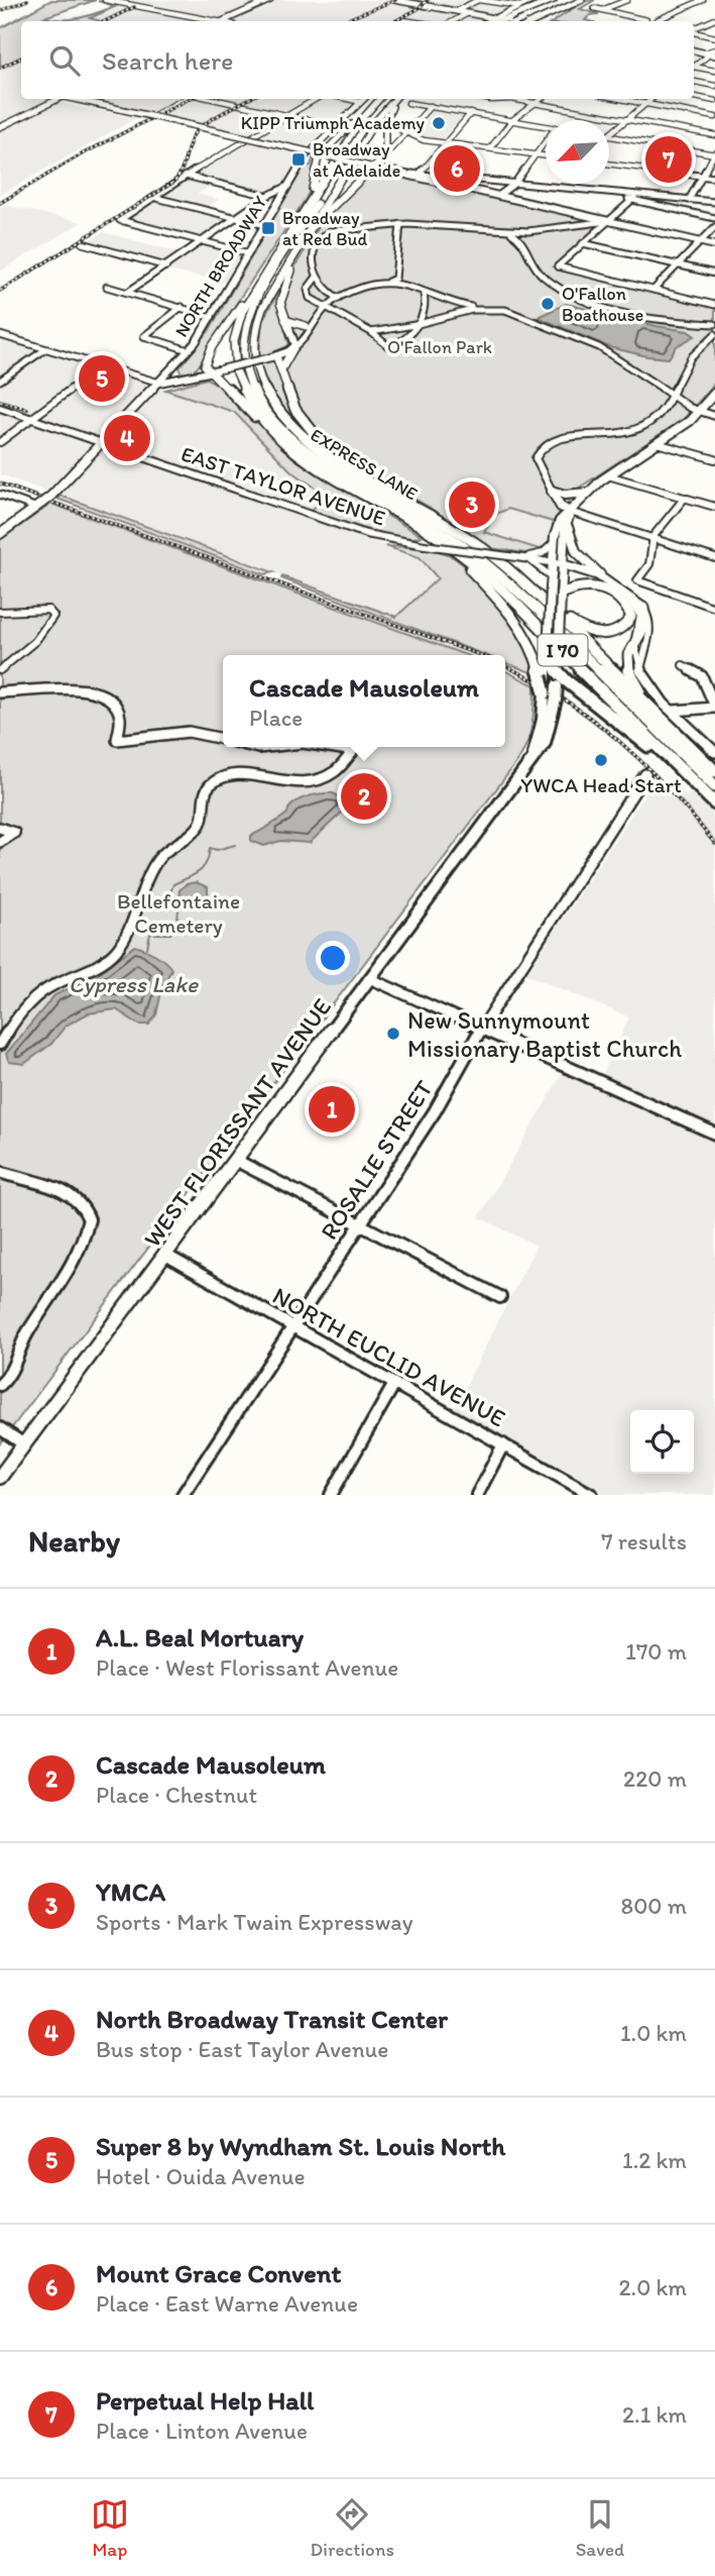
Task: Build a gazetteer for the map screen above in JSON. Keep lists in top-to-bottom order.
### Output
{
  "streets": {
    "highway": ["EXPRESS LANE", "I 70"],
    "main road": ["NORTH BROADWAY", "WEST FLORISSANT AVENUE"],
    "street": ["EAST TAYLOR AVENUE", "ROSALIE STREET", "NORTH EUCLID AVENUE"]
  },
  "crossings": [
    ["NORTH BROADWAY", "EAST TAYLOR AVENUE"],
    ["EAST TAYLOR AVENUE", "WEST FLORISSANT AVENUE"],
    ["WEST FLORISSANT AVENUE", "NORTH EUCLID AVENUE"],
    ["ROSALIE STREET", "NORTH EUCLID AVENUE"]
  ],
  "water": ["Cypress Lake"],
  "parks": ["O'Fallon Park", "Bellefontaine Cemetery"],
  "places": {
    "other": [
      "KIPP Triumph Academy",
      "O'Fallon Boathouse",
      "YWCA Head Start",
      "New Sunnymount Missionary Baptist Church"
    ],
    "transit": ["Broadway at Adelaide", "Broadway at Red Bud"]
  },
  "north": "bottom left",
  "page": {
    "search": "Search here",
    "pins": [
      "7",
      "6",
      "5",
      "4",
      "3",
      "2",
      "1"
    ],
    "popup": ["Cascade Mausoleum", "Place"],
    "heading": ["Nearby", "7 results"],
    "list": [
      {
        "mark": "1",
        "name": "A.L. Beal Mortuary",
        "note": "Place · West Florissant Avenue",
        "value": "170 m"
      },
      {
        "mark": "2",
        "name": "Cascade Mausoleum",
        "note": "Place · Chestnut",
        "value": "220 m"
      },
      {
        "mark": "3",
        "name": "YMCA",
        "note": "Sports · Mark Twain Expressway",
        "value": "800 m"
      },
      {
        "mark": "4",
        "name": "North Broadway Transit Center",
        "note": "Bus stop · East Taylor Avenue",
        "value": "1.0 km"
      },
      {
        "mark": "5",
        "name": "Super 8 by Wyndham St. Louis North",
        "note": "Hotel · Ouida Avenue",
        "value": "1.2 km"
      },
      {
        "mark": "6",
        "name": "Mount Grace Convent",
        "note": "Place · East Warne Avenue",
        "value": "2.0 km"
      },
      {
        "mark": "7",
        "name": "Perpetual Help Hall",
        "note": "Place · Linton Avenue",
        "value": "2.1 km"
      }
    ],
    "nav": ["Map", "Directions", "Saved"]
  }
}
